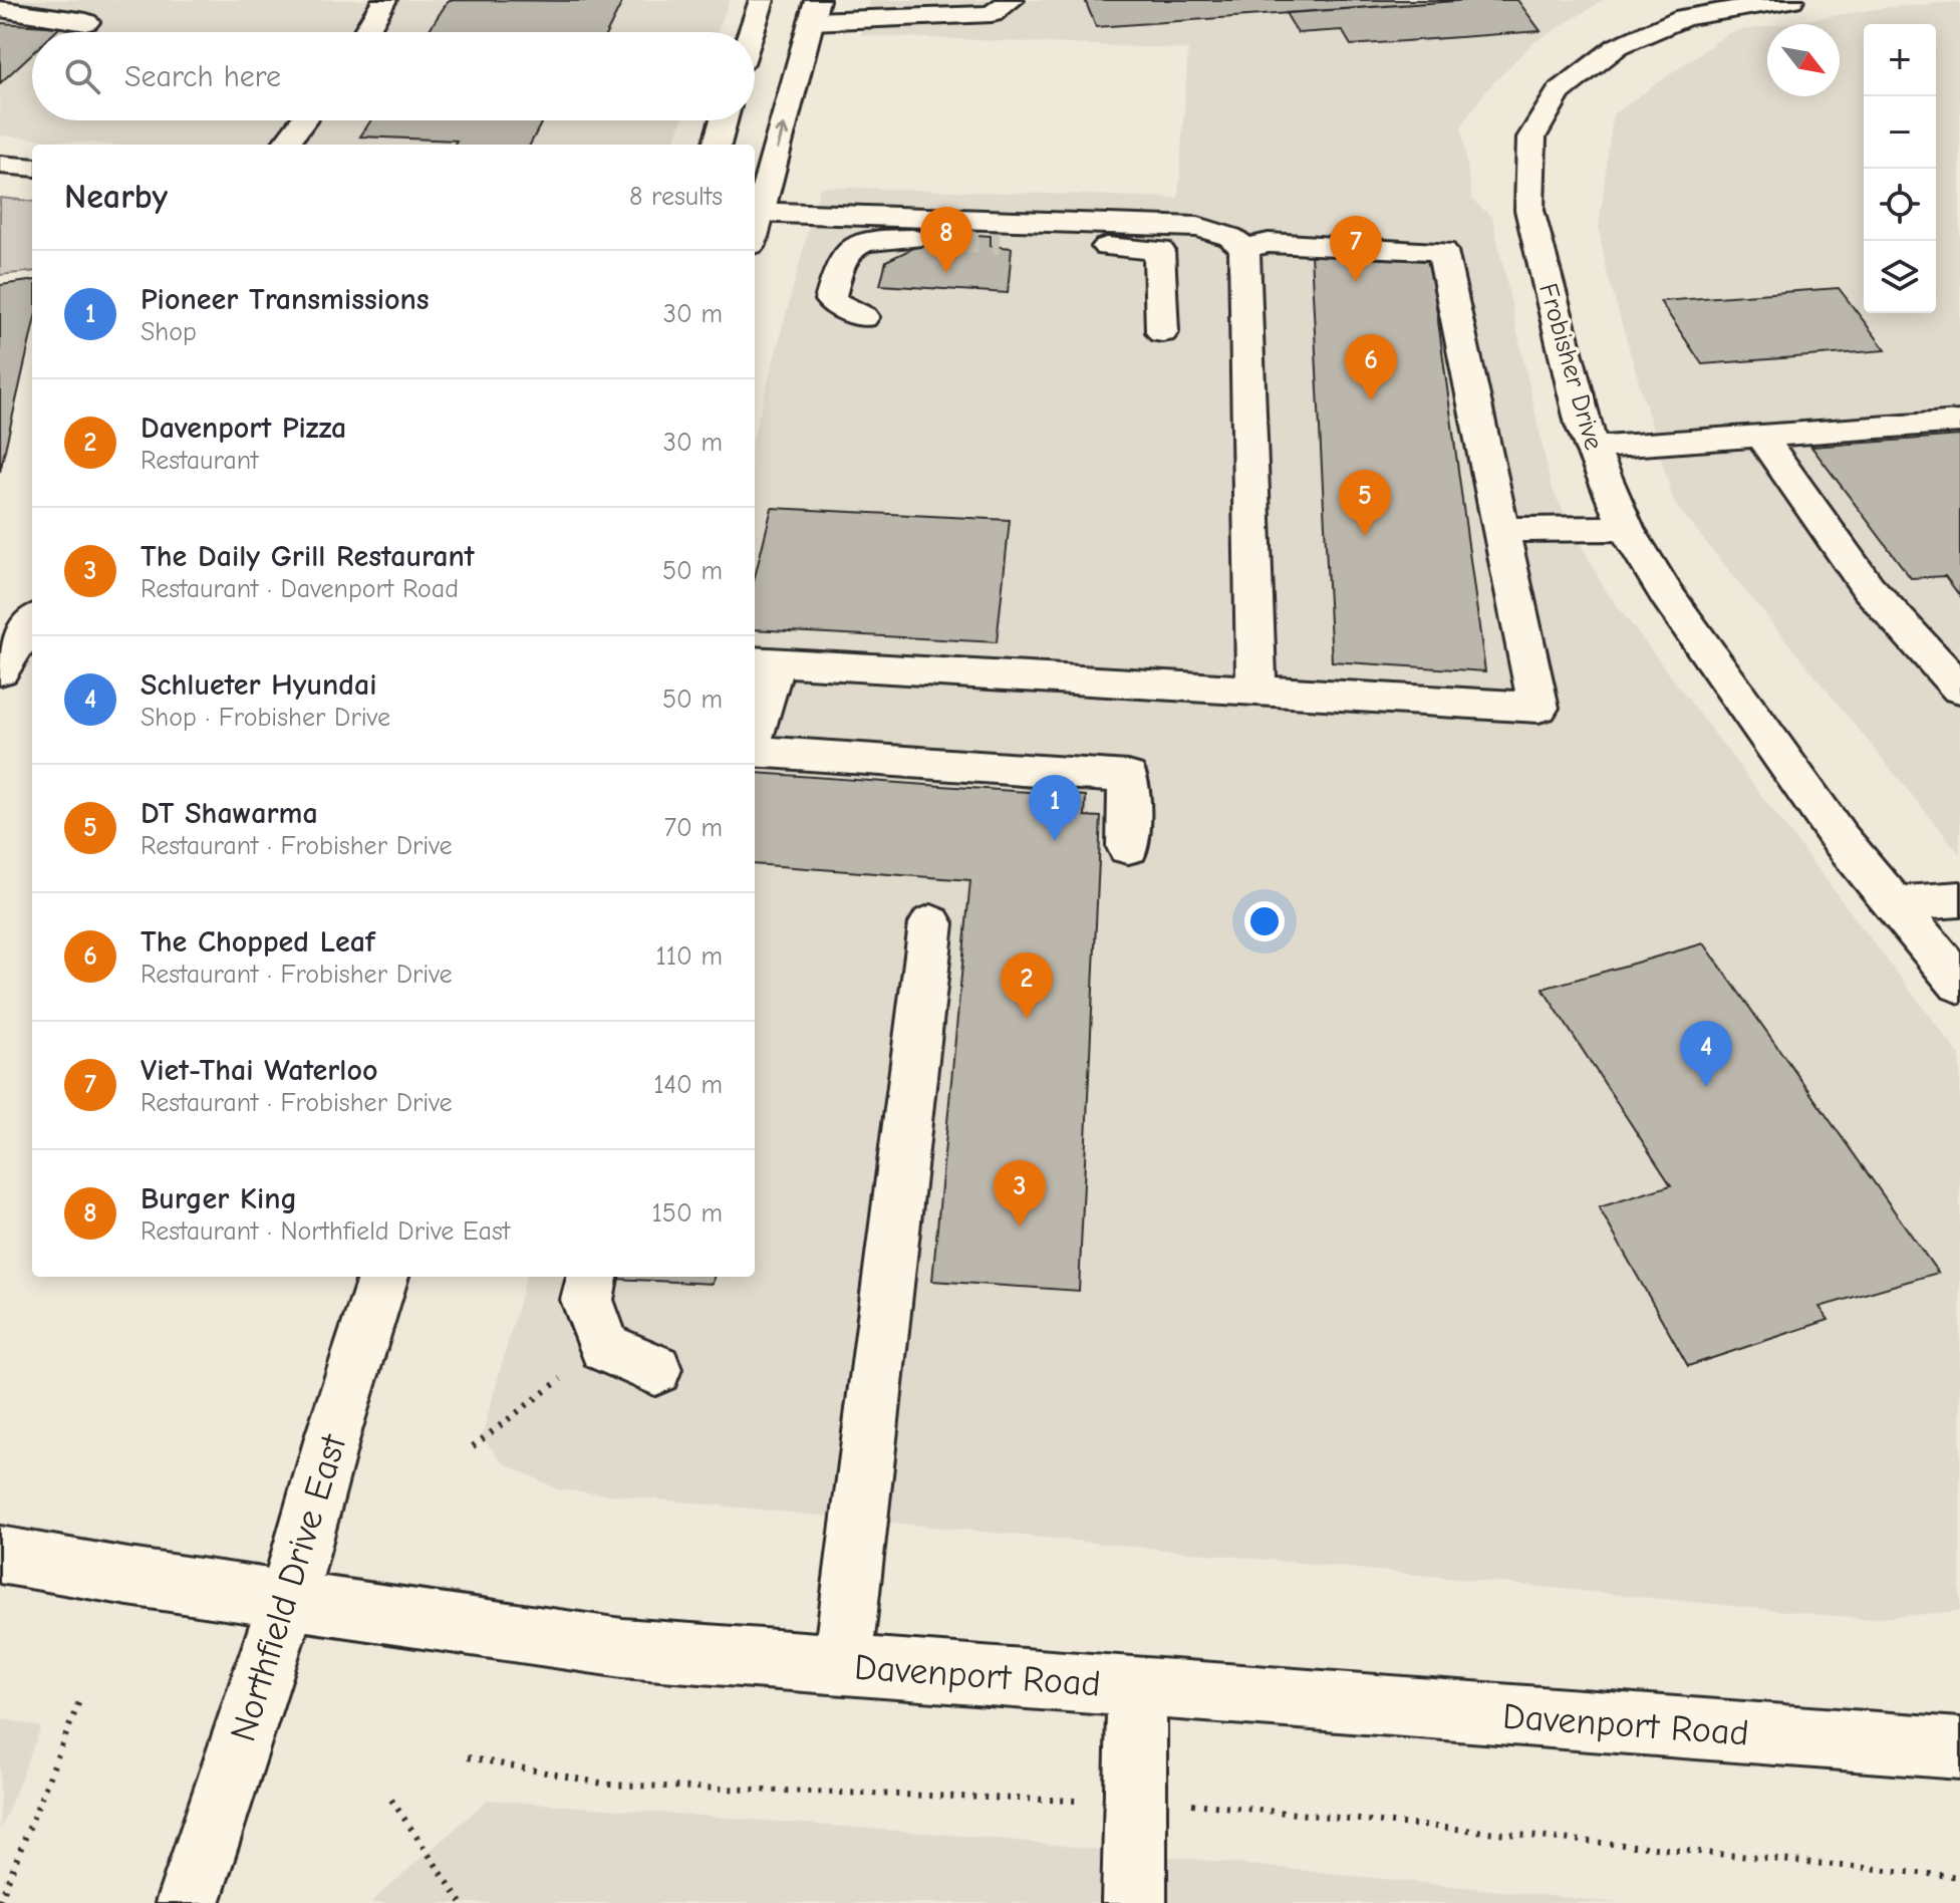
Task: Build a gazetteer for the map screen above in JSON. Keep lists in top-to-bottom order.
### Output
{
  "streets": {
    "street": ["Frobisher Drive", "Northfield Drive East", "Davenport Road"]
  },
  "crossings": [
    ["Northfield Drive East", "Davenport Road"]
  ],
  "north": "bottom right",
  "page": {
    "map_buttons": ["+", "−"],
    "search": "Search here",
    "heading": ["Nearby", "8 results"],
    "pins": [
      "8",
      "7",
      "6",
      "5",
      "1",
      "2",
      "4",
      "3"
    ],
    "list": [
      {
        "mark": "1",
        "name": "Pioneer Transmissions",
        "note": "Shop",
        "value": "30 m"
      },
      {
        "mark": "2",
        "name": "Davenport Pizza",
        "note": "Restaurant",
        "value": "30 m"
      },
      {
        "mark": "3",
        "name": "The Daily Grill Restaurant",
        "note": "Restaurant · Davenport Road",
        "value": "50 m"
      },
      {
        "mark": "4",
        "name": "Schlueter Hyundai",
        "note": "Shop · Frobisher Drive",
        "value": "50 m"
      },
      {
        "mark": "5",
        "name": "DT Shawarma",
        "note": "Restaurant · Frobisher Drive",
        "value": "70 m"
      },
      {
        "mark": "6",
        "name": "The Chopped Leaf",
        "note": "Restaurant · Frobisher Drive",
        "value": "110 m"
      },
      {
        "mark": "7",
        "name": "Viet-Thai Waterloo",
        "note": "Restaurant · Frobisher Drive",
        "value": "140 m"
      },
      {
        "mark": "8",
        "name": "Burger King",
        "note": "Restaurant · Northfield Drive East",
        "value": "150 m"
      }
    ]
  }
}
